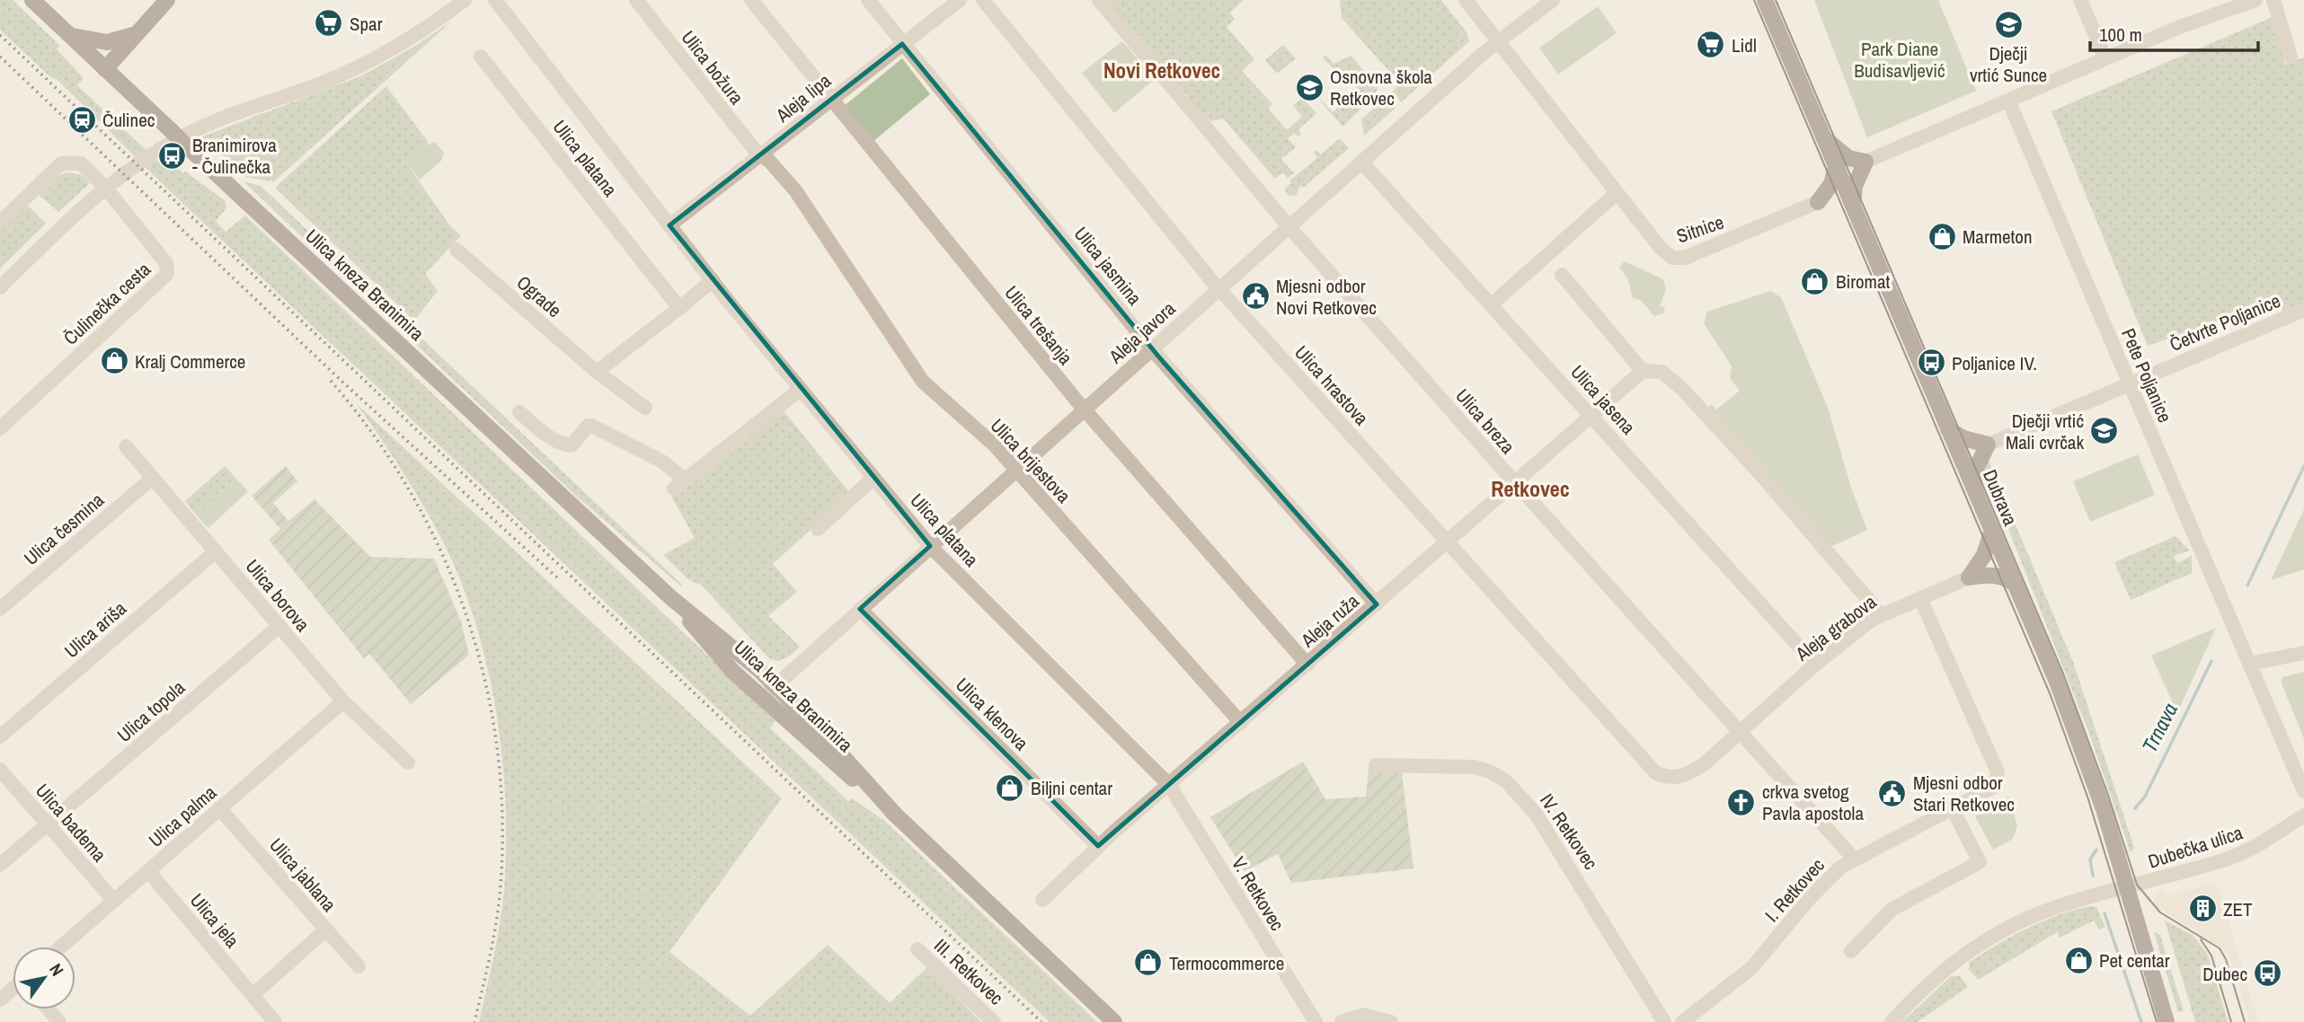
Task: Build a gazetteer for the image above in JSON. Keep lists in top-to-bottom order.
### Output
{
  "streets": {
    "main road": ["Ulica kneza Branimira", "Dubrava"],
    "street": [
      "Ulica božura",
      "Aleja lipa",
      "Ulica platana",
      "Sitnice",
      "Ulica jasmina",
      "Ograde",
      "Čulinečka cesta",
      "Četvrte Poljanice",
      "Ulica trešanja",
      "Aleja javora",
      "Pete Poljanice",
      "Ulica hrastova",
      "Ulica jasena",
      "Ulica breza",
      "Ulica brijestova",
      "Ulica česmina",
      "Ulica borova",
      "Aleja ruža",
      "Aleja grabova",
      "Ulica ariša",
      "Ulica topola",
      "Ulica klenova",
      "Ulica palma",
      "Ulica badema",
      "IV. Retkovec",
      "Dubečka ulica",
      "Ulica jablana",
      "I. Retkovec",
      "V. Retkovec",
      "Ulica jela",
      "III. Retkovec"
    ]
  },
  "crossings": [
    ["Ulica božura", "Aleja lipa"],
    ["Ulica božura", "Ulica brijestova"],
    ["Aleja lipa", "Ulica platana"],
    ["Aleja lipa", "Ulica jasmina"],
    ["Aleja lipa", "Ulica trešanja"],
    ["Aleja lipa", "Ulica brijestova"],
    ["Ulica platana", "Aleja javora"],
    ["Ulica platana", "Aleja ruža"],
    ["Ulica platana", "V. Retkovec"],
    ["Sitnice", "Aleja javora"],
    ["Ulica jasmina", "Aleja javora"],
    ["Ulica jasmina", "Aleja ruža"],
    ["Ulica kneza Branimira", "Aleja javora"],
    ["Četvrte Poljanice", "Pete Poljanice"],
    ["Ulica trešanja", "Aleja javora"],
    ["Ulica trešanja", "Aleja ruža"],
    ["Aleja javora", "Ulica hrastova"],
    ["Aleja javora", "Ulica jasena"],
    ["Aleja javora", "Ulica breza"],
    ["Aleja javora", "Ulica brijestova"],
    ["Aleja javora", "Ulica klenova"],
    ["Ulica hrastova", "Aleja ruža"],
    ["Ulica hrastova", "Aleja grabova"],
    ["Ulica jasena", "Aleja ruža"],
    ["Ulica jasena", "Aleja grabova"],
    ["Ulica breza", "Aleja ruža"],
    ["Ulica breza", "Aleja grabova"],
    ["Ulica breza", "I. Retkovec"],
    ["Ulica brijestova", "Aleja ruža"],
    ["Dubrava", "Dubečka ulica"],
    ["Ulica česmina", "Ulica borova"],
    ["Ulica borova", "Ulica ariša"],
    ["Ulica borova", "Ulica topola"],
    ["Ulica borova", "Ulica palma"],
    ["Aleja ruža", "Ulica klenova"],
    ["Aleja ruža", "V. Retkovec"],
    ["Aleja grabova", "I. Retkovec"],
    ["Ulica topola", "Ulica badema"],
    ["Ulica palma", "Ulica badema"],
    ["Ulica palma", "Ulica jablana"],
    ["Ulica palma", "Ulica jela"]
  ],
  "districts": ["Novi Retkovec", "Retkovec"],
  "water": ["Trnava"],
  "parks": ["Park Diane Budisavljević"],
  "places": {
    "supermarket": ["Spar", "Lidl"],
    "school or university": ["Dječji vrtić Sunce", "Osnovna škola Retkovec", "Dječji vrtić Mali cvrčak"],
    "station": ["Čulinec"],
    "bus stop": ["Branimirova - Čulinečka", "Poljanice IV.", "Dubec"],
    "shop": [
      "Marmeton",
      "Biromat",
      "Kralj Commerce",
      "Biljni centar",
      "Pet centar",
      "Termocommerce"
    ],
    "public building": ["Mjesni odbor Novi Retkovec", "Mjesni odbor Stari Retkovec"],
    "church": ["crkva svetog Pavla apostola"],
    "building": ["ZET"]
  },
  "scale_bar": "100 m",
  "north": "top right"
}
